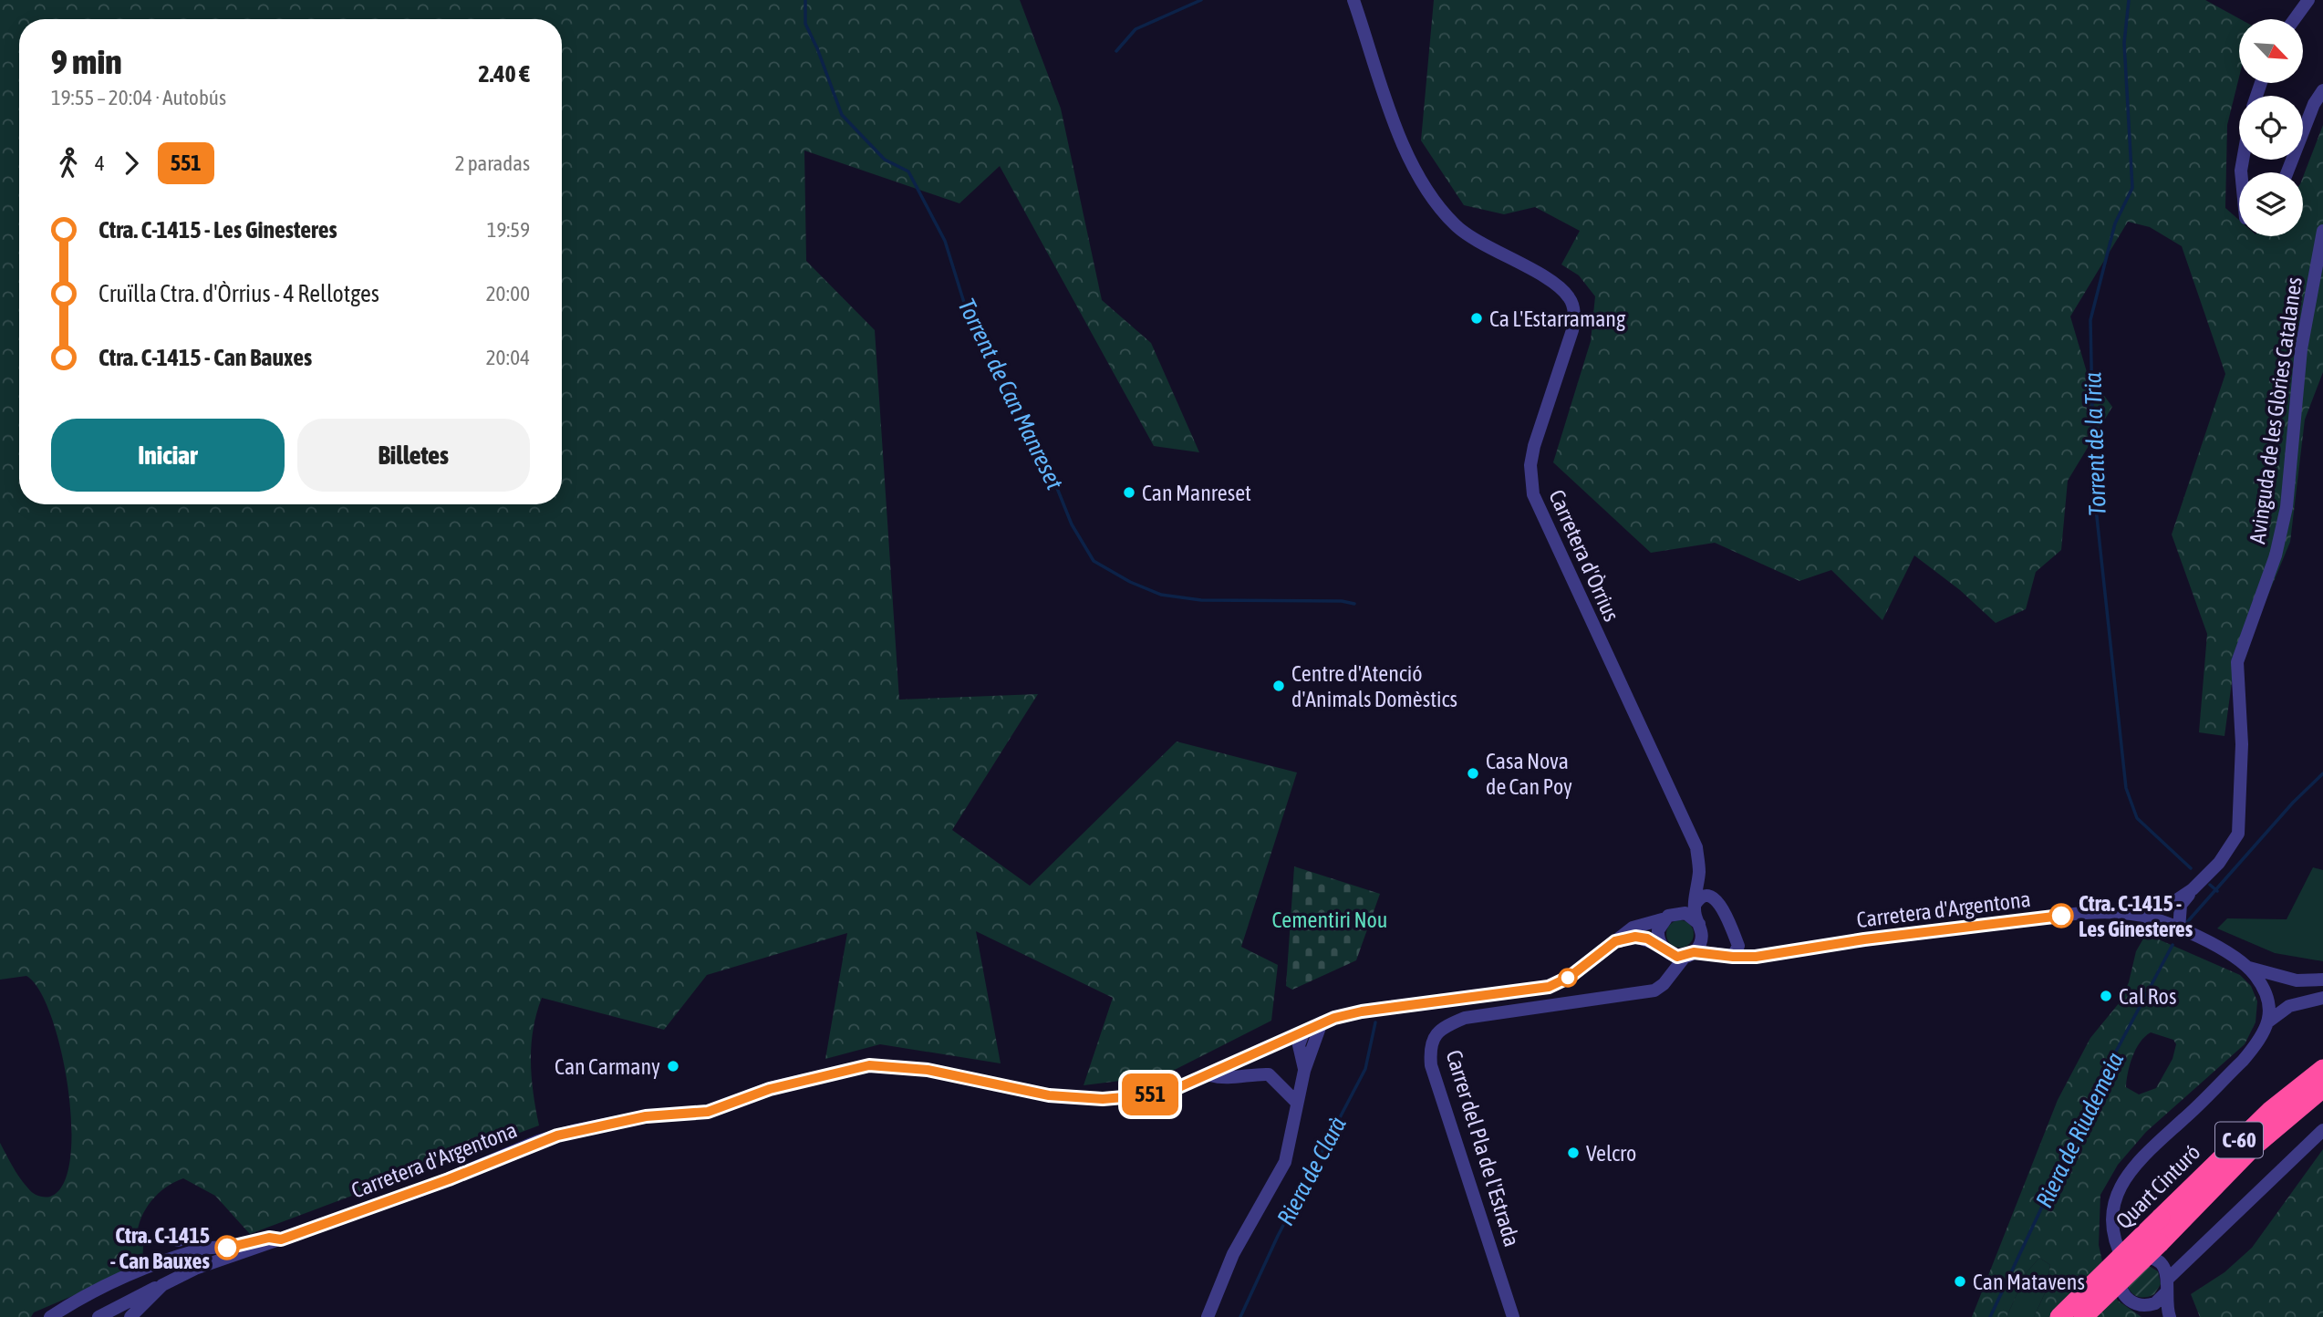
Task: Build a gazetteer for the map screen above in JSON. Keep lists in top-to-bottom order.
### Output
{
  "streets": {
    "highway": ["C-60", "Quart Cinturó"],
    "street": [
      "Avinguda de les Glòries Catalanes",
      "Carretera d'Òrrius",
      "Carretera d'Argentona",
      "Carrer del Pla de l'Estrada"
    ]
  },
  "crossings": [
    ["Avinguda de les Glòries Catalanes", "Carretera d'Argentona"],
    ["Carretera d'Òrrius", "Carretera d'Argentona"],
    ["C-60", "Quart Cinturó"]
  ],
  "water": [
    "Torrent de Can Manreset",
    "Torrent de la Tria",
    "Riera de Riudemeia",
    "Riera de Clarà"
  ],
  "parks": ["Cementiri Nou"],
  "places": [
    "Ca L'Estarramang",
    "Can Manreset",
    "Centre d'Atenció d'Animals Domèstics",
    "Casa Nova de Can Poy",
    "Ctra. C-1415 - Les Ginesteres",
    "Cal Ros",
    "Can Carmany",
    "Velcro",
    "Ctra. C-1415 - Can Bauxes",
    "Can Matavens"
  ],
  "lines": ["bus line 551"],
  "north": "bottom right",
  "page": {
    "on_map": "551",
    "heading": ["9 min", "19:55 – 20:04 · Autobús", "2.40 €"],
    "legs": ["4", "551", "2 paradas"],
    "list": [
      {
        "name": "Ctra. C-1415 - Les Ginesteres",
        "value": "19:59"
      },
      {
        "name": "Cruïlla Ctra. d'Òrrius - 4 Rellotges",
        "value": "20:00"
      },
      {
        "name": "Ctra. C-1415 - Can Bauxes",
        "value": "20:04"
      }
    ],
    "buttons": ["Iniciar", "Billetes"]
  }
}
